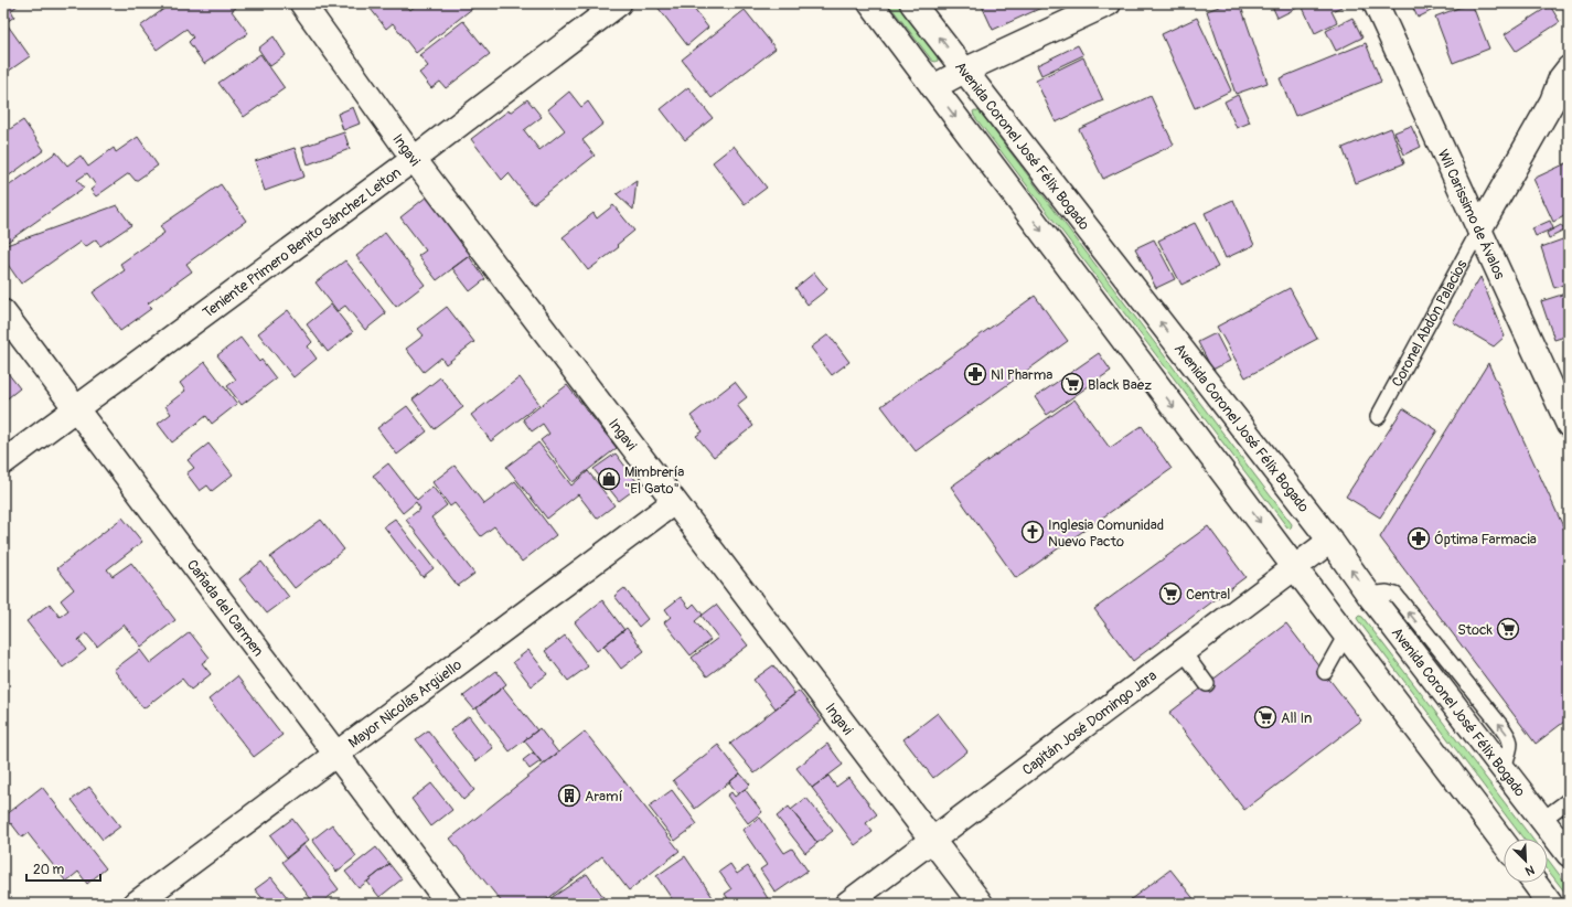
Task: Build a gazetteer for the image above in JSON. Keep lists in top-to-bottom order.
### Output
{
  "streets": {
    "street": [
      "Avenida Coronel José Félix Bogado",
      "Ingavi",
      "Wil Carissimo de Ávalos",
      "Teniente Primero Benito Sánchez Leiton",
      "Coronel Abdón Palacios",
      "Cañada del Carmen",
      "Mayor Nicolás Argüello",
      "Capitán José Domingo Jara"
    ]
  },
  "crossings": [
    ["Avenida Coronel José Félix Bogado", "Capitán José Domingo Jara"],
    ["Ingavi", "Teniente Primero Benito Sánchez Leiton"],
    ["Ingavi", "Mayor Nicolás Argüello"],
    ["Ingavi", "Capitán José Domingo Jara"],
    ["Wil Carissimo de Ávalos", "Coronel Abdón Palacios"],
    ["Teniente Primero Benito Sánchez Leiton", "Cañada del Carmen"],
    ["Cañada del Carmen", "Mayor Nicolás Argüello"]
  ],
  "places": {
    "pharmacy": ["Nl Pharma", "Óptima Farmacia"],
    "supermarket": [
      "Black Baez",
      "Central",
      "Stock",
      "All In"
    ],
    "shop": ["Mimbrería \"El Gato\""],
    "church": ["Inglesia Comunidad Nuevo Pacto"],
    "building": ["Aramí"]
  },
  "scale_bar": "20 m",
  "north": "bottom right"
}
